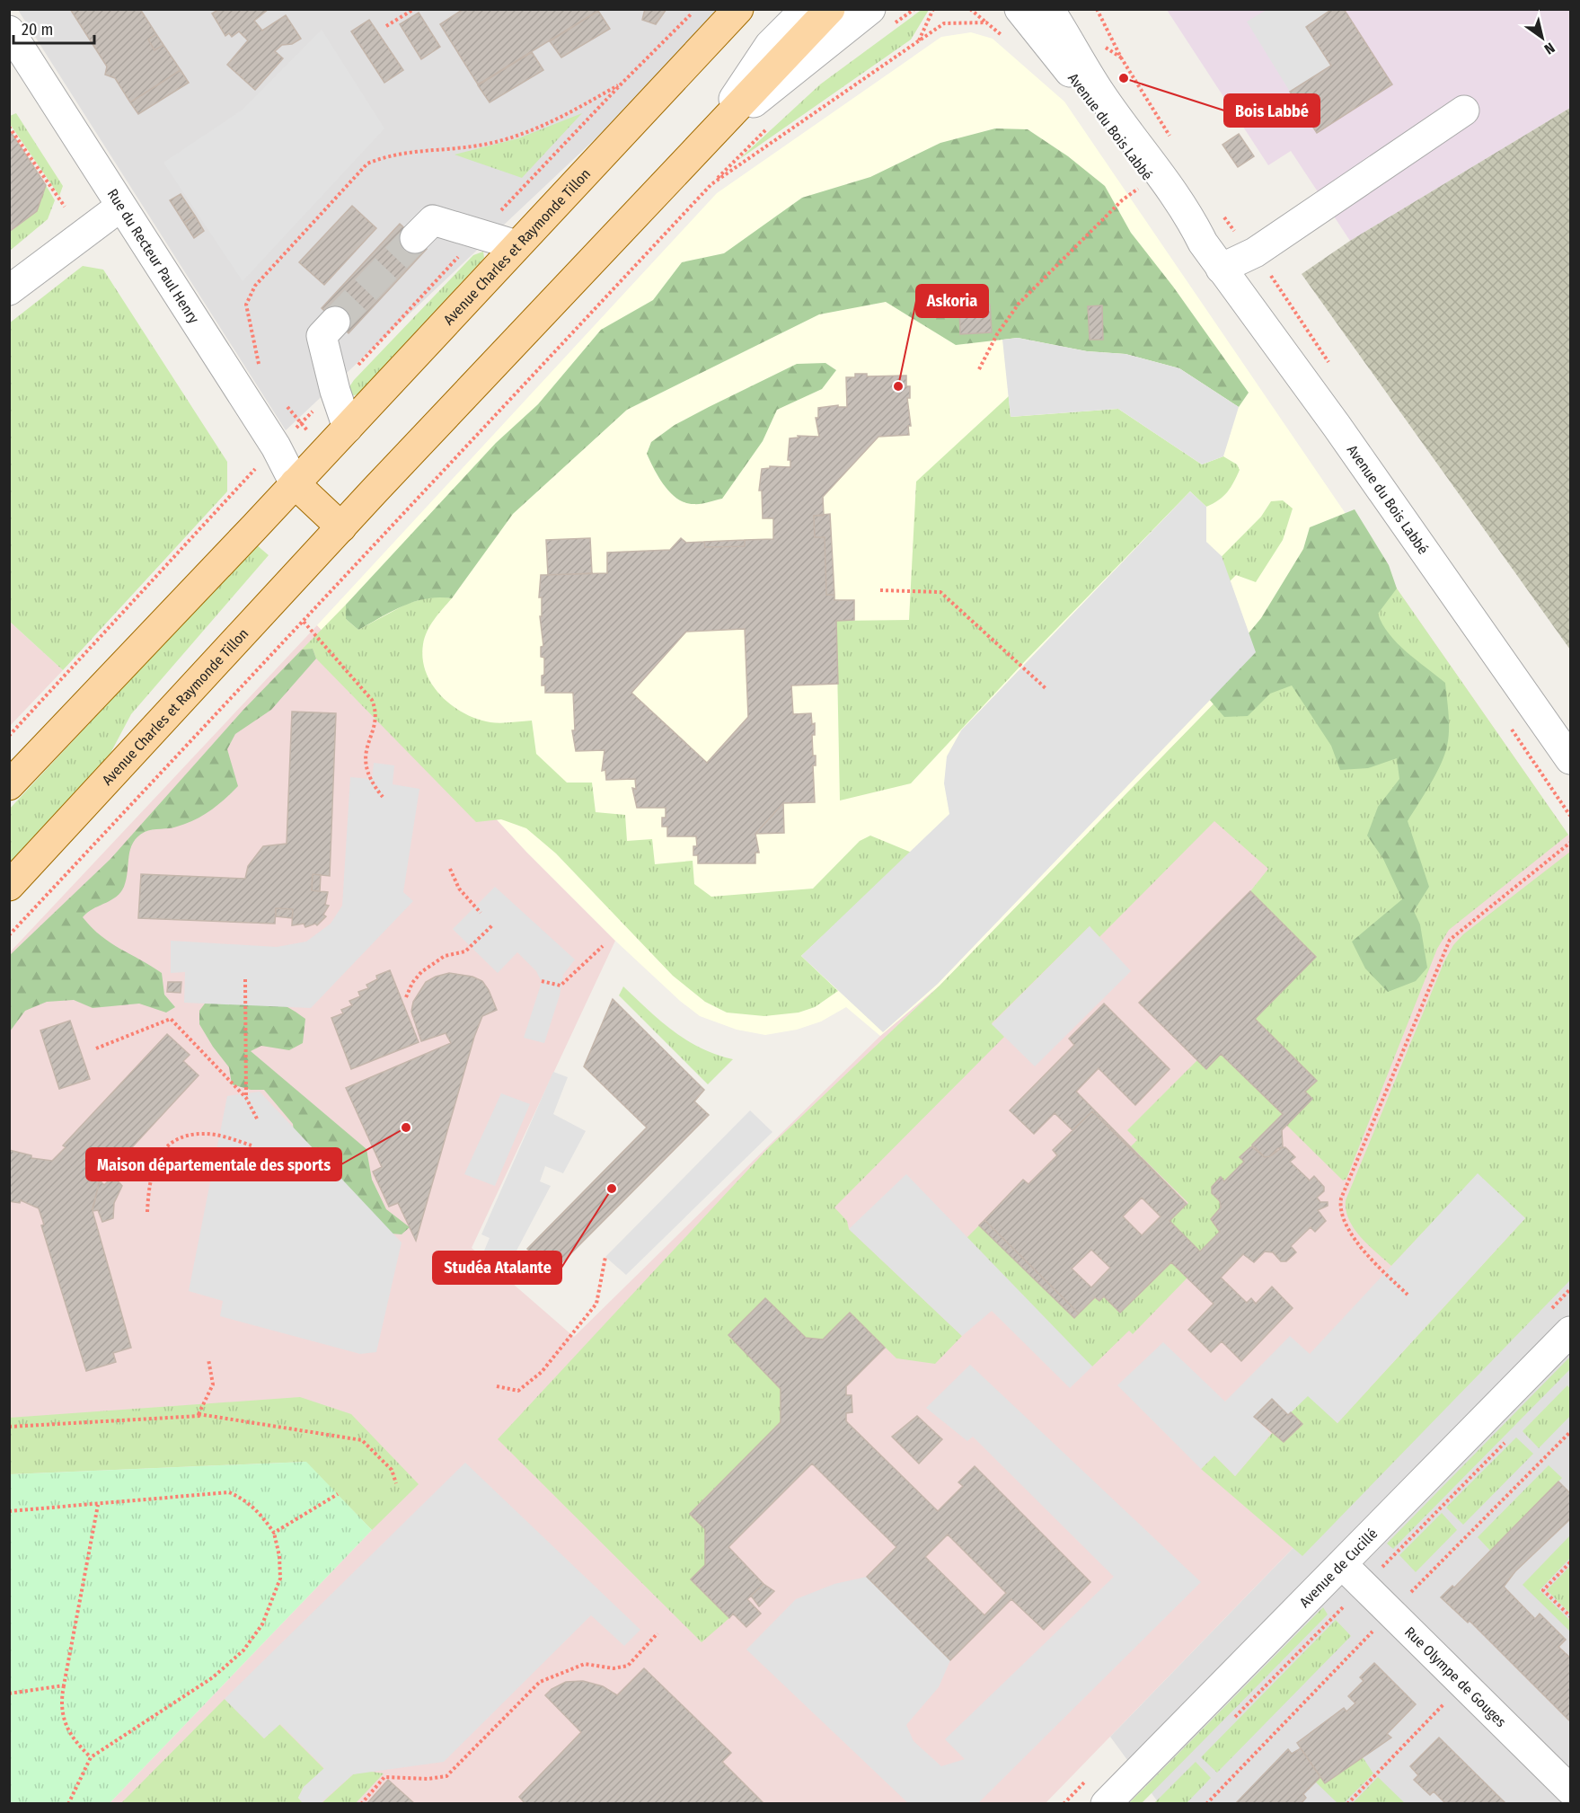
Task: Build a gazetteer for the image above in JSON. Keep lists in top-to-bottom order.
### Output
{
  "streets": {
    "main road": ["Avenue Charles et Raymonde Tillon"],
    "street": [
      "Avenue du Bois Labbé",
      "Rue du Recteur Paul Henry",
      "Avenue de Cucillé",
      "Rue Olympe de Gouges"
    ]
  },
  "crossings": [
    ["Avenue Charles et Raymonde Tillon", "Rue du Recteur Paul Henry"],
    ["Avenue de Cucillé", "Rue Olympe de Gouges"]
  ],
  "places": [
    "Bois Labbé",
    "Askoria",
    "Maison départementale des sports",
    "Studéa Atalante"
  ],
  "scale_bar": "20 m",
  "north": "bottom right"
}
